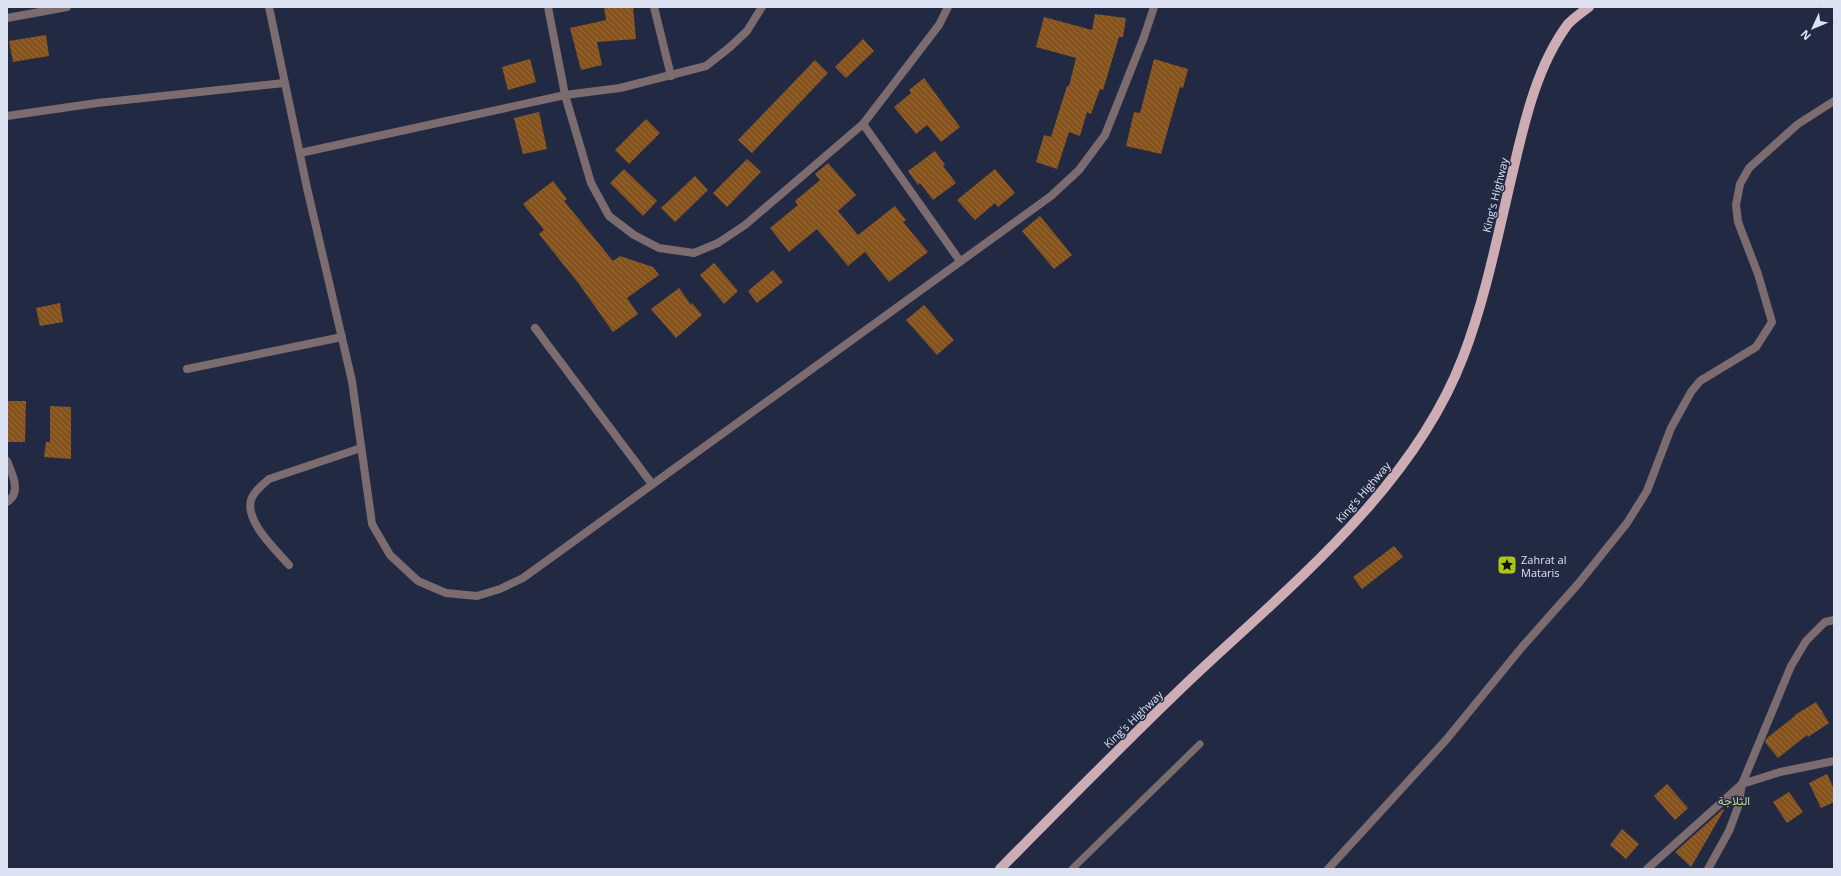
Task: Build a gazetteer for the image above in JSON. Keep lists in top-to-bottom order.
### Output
{
  "streets": {
    "main road": ["King's Highway"]
  },
  "districts": ["الثلاجة"],
  "places": {
    "place": ["Zahrat al Mataris"]
  },
  "north": "bottom left"
}
